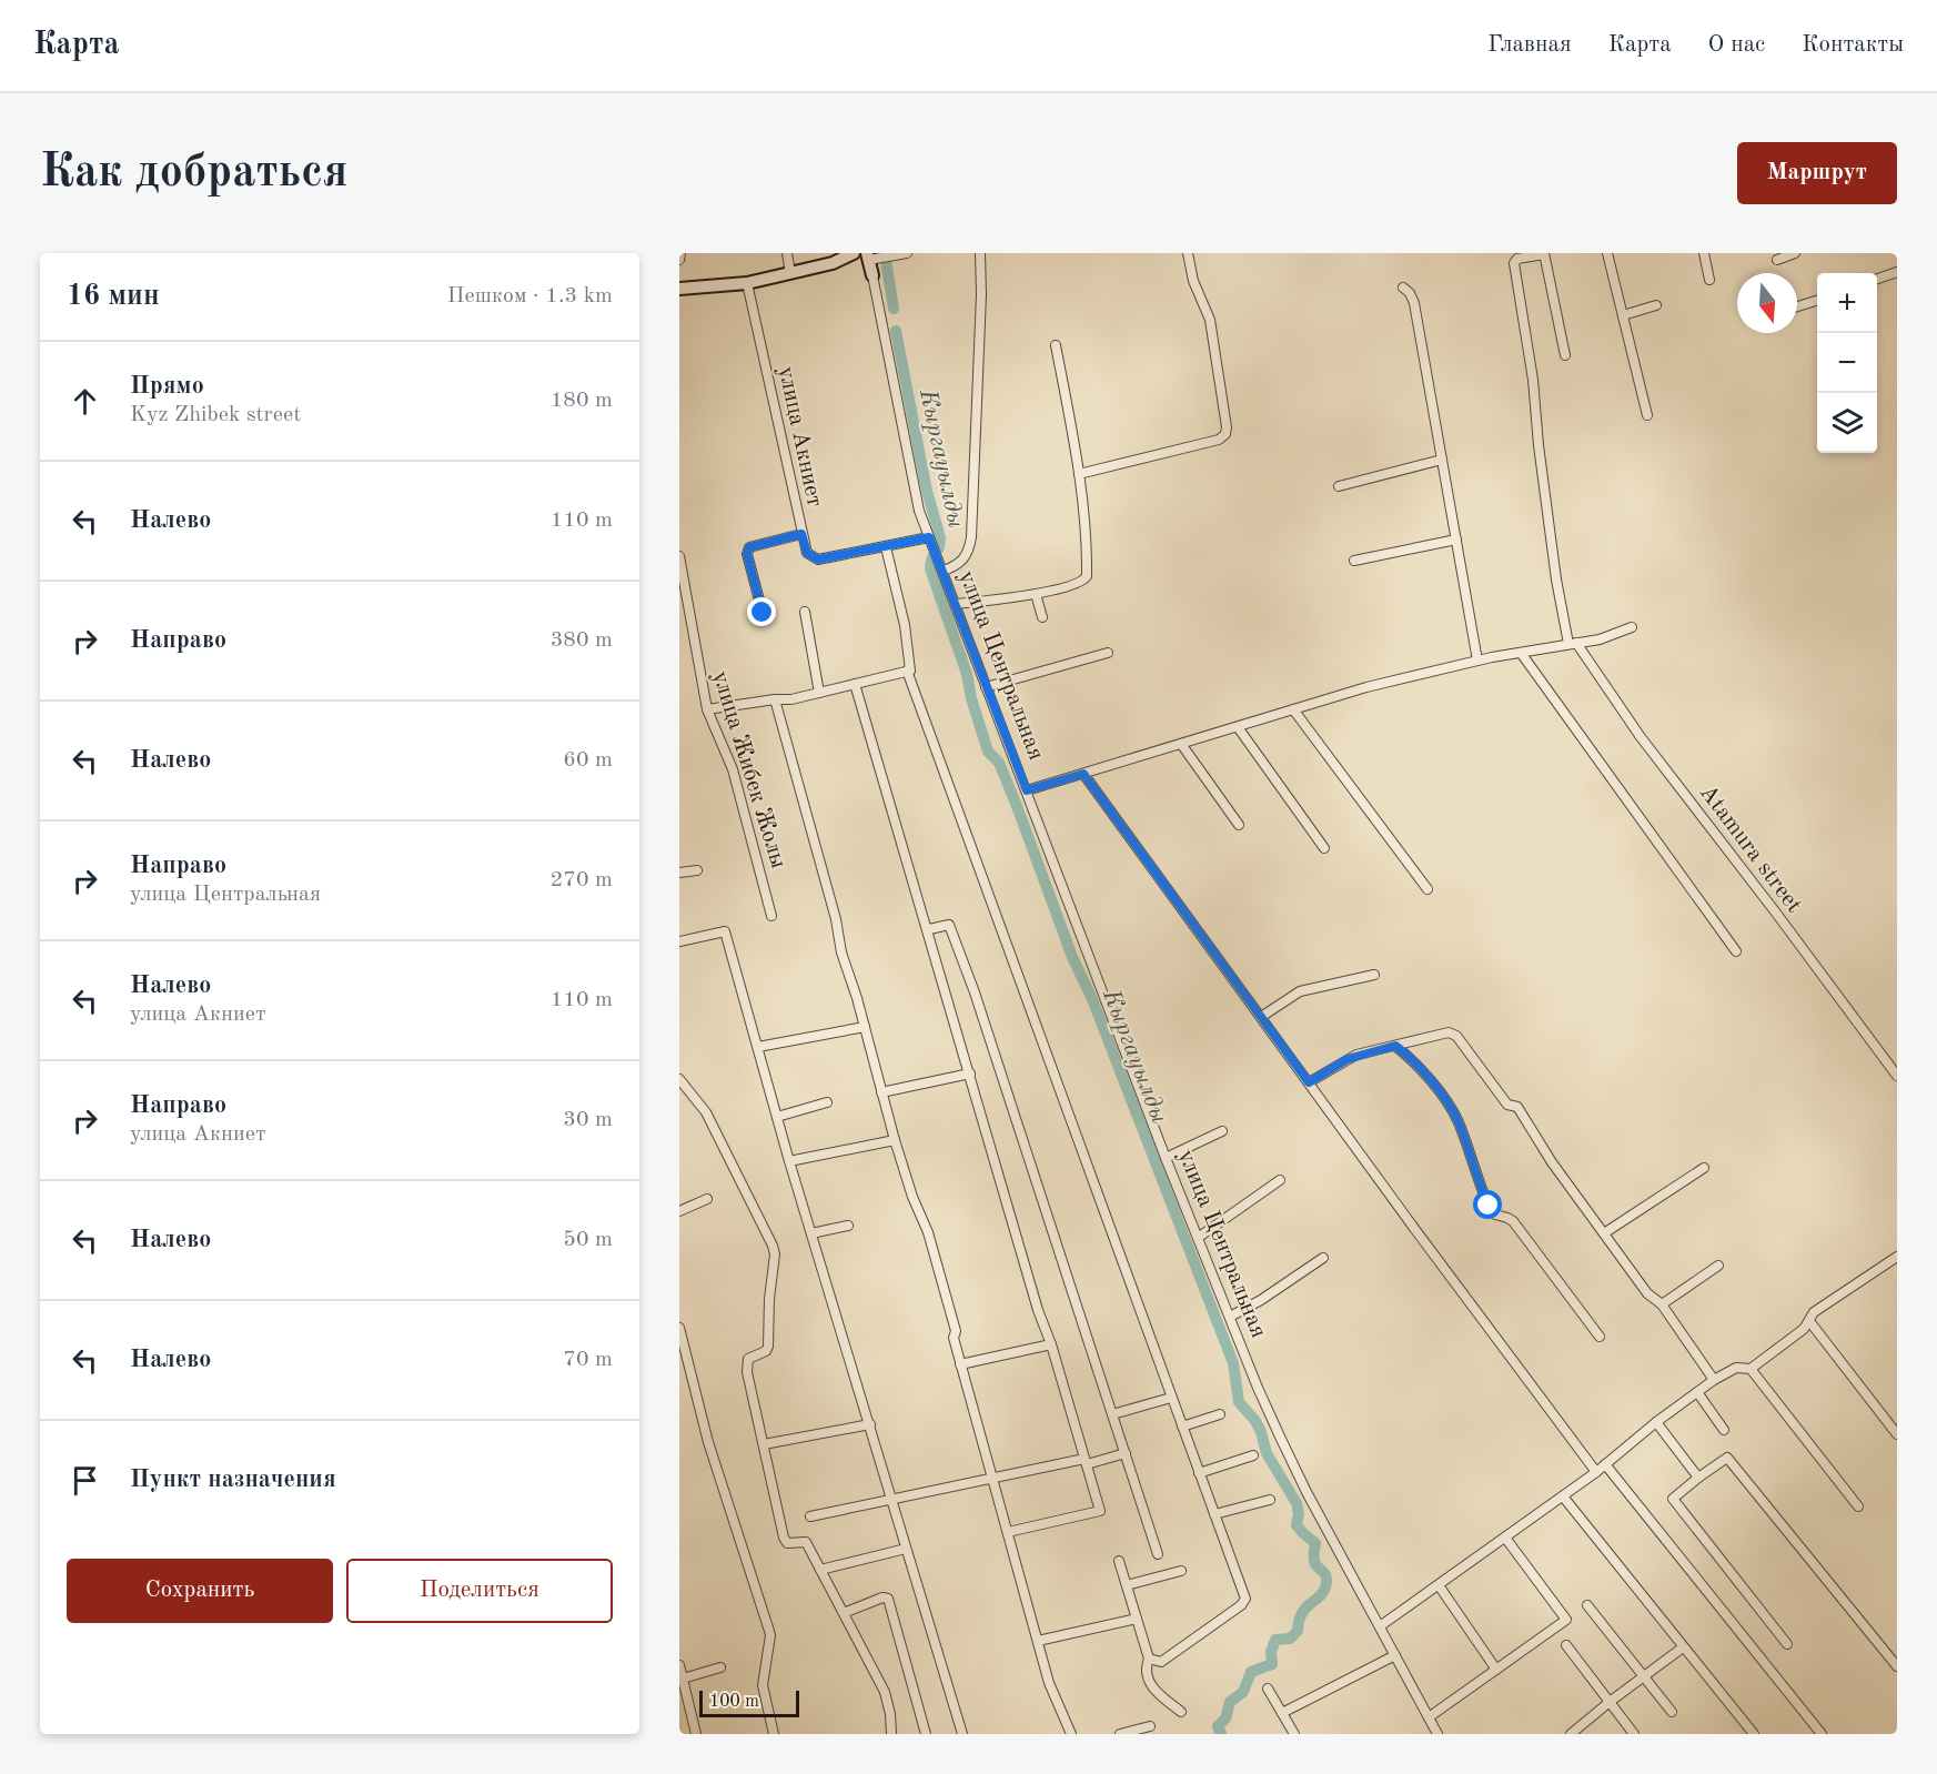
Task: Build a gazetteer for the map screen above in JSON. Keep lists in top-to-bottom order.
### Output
{
  "streets": {
    "main road": ["улица Центральная"],
    "street": ["улица Акниет", "улица Жибек Жолы", "Atamura street"]
  },
  "crossings": [
    ["улица Акниет", "улица Центральная"]
  ],
  "water": ["Кыргауылды"],
  "scale_bar": "100 m",
  "north": "bottom",
  "page": {
    "header": "Карта",
    "nav": [
      "Главная",
      "Карта",
      "О нас",
      "Контакты"
    ],
    "buttons": [
      "Маршрут",
      ["Сохранить", "Поделиться"]
    ],
    "title": "Как добраться",
    "heading": ["16 мин", "Пешком · 1.3 km"],
    "map_buttons": ["+", "−"],
    "list": [
      ["Прямо", "Kyz Zhibek street", "180 m"],
      ["Налево", "110 m"],
      ["Направо", "380 m"],
      ["Налево", "60 m"],
      ["Направо", "улица Центральная", "270 m"],
      ["Налево", "улица Акниет", "110 m"],
      ["Направо", "улица Акниет", "30 m"],
      ["Налево", "50 m"],
      ["Налево", "70 m"],
      "Пункт назначения"
    ],
    "scale": "100 m"
  }
}
